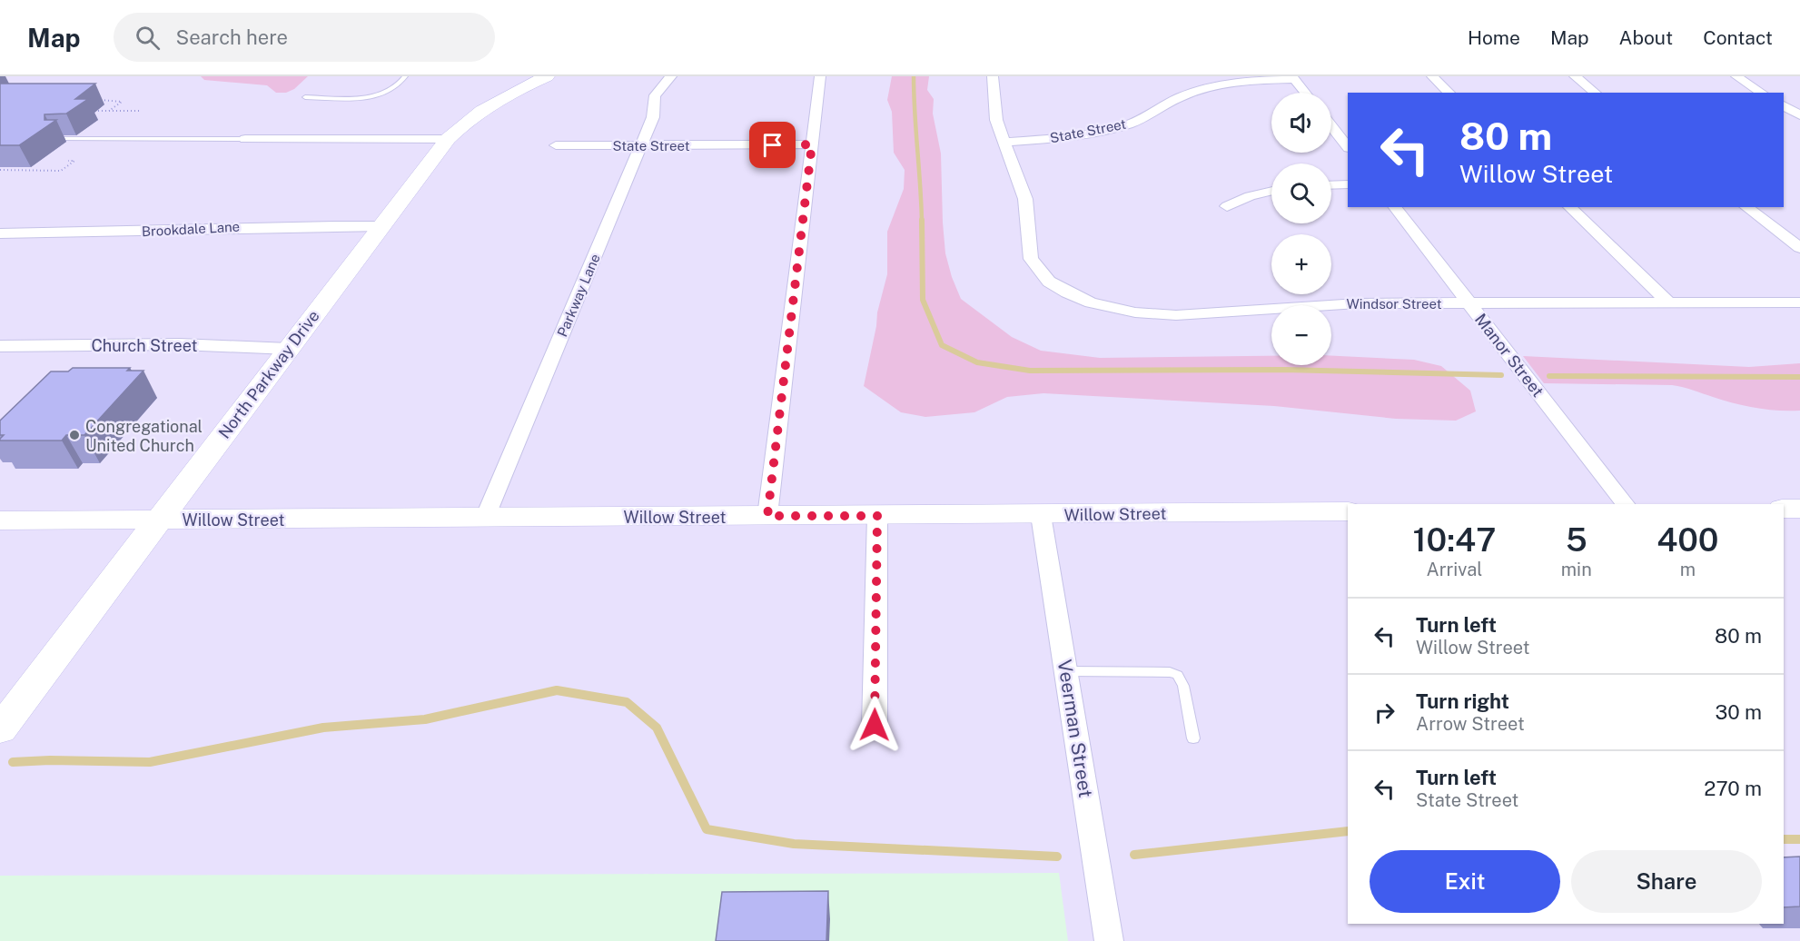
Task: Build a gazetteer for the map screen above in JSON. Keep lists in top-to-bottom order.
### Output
{
  "streets": {
    "main road": ["North Parkway Drive", "Willow Street"],
    "street": [
      "State Street",
      "Brookdale Lane",
      "Parkway Lane",
      "Windsor Street",
      "Church Street",
      "Manor Street",
      "Veerman Street"
    ]
  },
  "crossings": [
    ["State Street", "Parkway Lane"],
    ["State Street", "Windsor Street"],
    ["Brookdale Lane", "North Parkway Drive"],
    ["Parkway Lane", "Willow Street"],
    ["Windsor Street", "Manor Street"],
    ["Church Street", "North Parkway Drive"],
    ["North Parkway Drive", "Willow Street"],
    ["Willow Street", "Veerman Street"]
  ],
  "places": ["Congregational United Church"],
  "page": {
    "header": "Map",
    "search": "Search here",
    "nav": [
      "Home",
      "Map",
      "About",
      "Contact"
    ],
    "map_buttons": ["+", "−"],
    "turn": ["80 m", "Willow Street"],
    "eta": [
      "10:47",
      "Arrival",
      "5",
      "min",
      "400",
      "m"
    ],
    "list": [
      {
        "name": "Turn left",
        "note": "Willow Street",
        "value": "80 m"
      },
      {
        "name": "Turn right",
        "note": "Arrow Street",
        "value": "30 m"
      },
      {
        "name": "Turn left",
        "note": "State Street",
        "value": "270 m"
      }
    ],
    "buttons": ["Exit", "Share"]
  }
}
